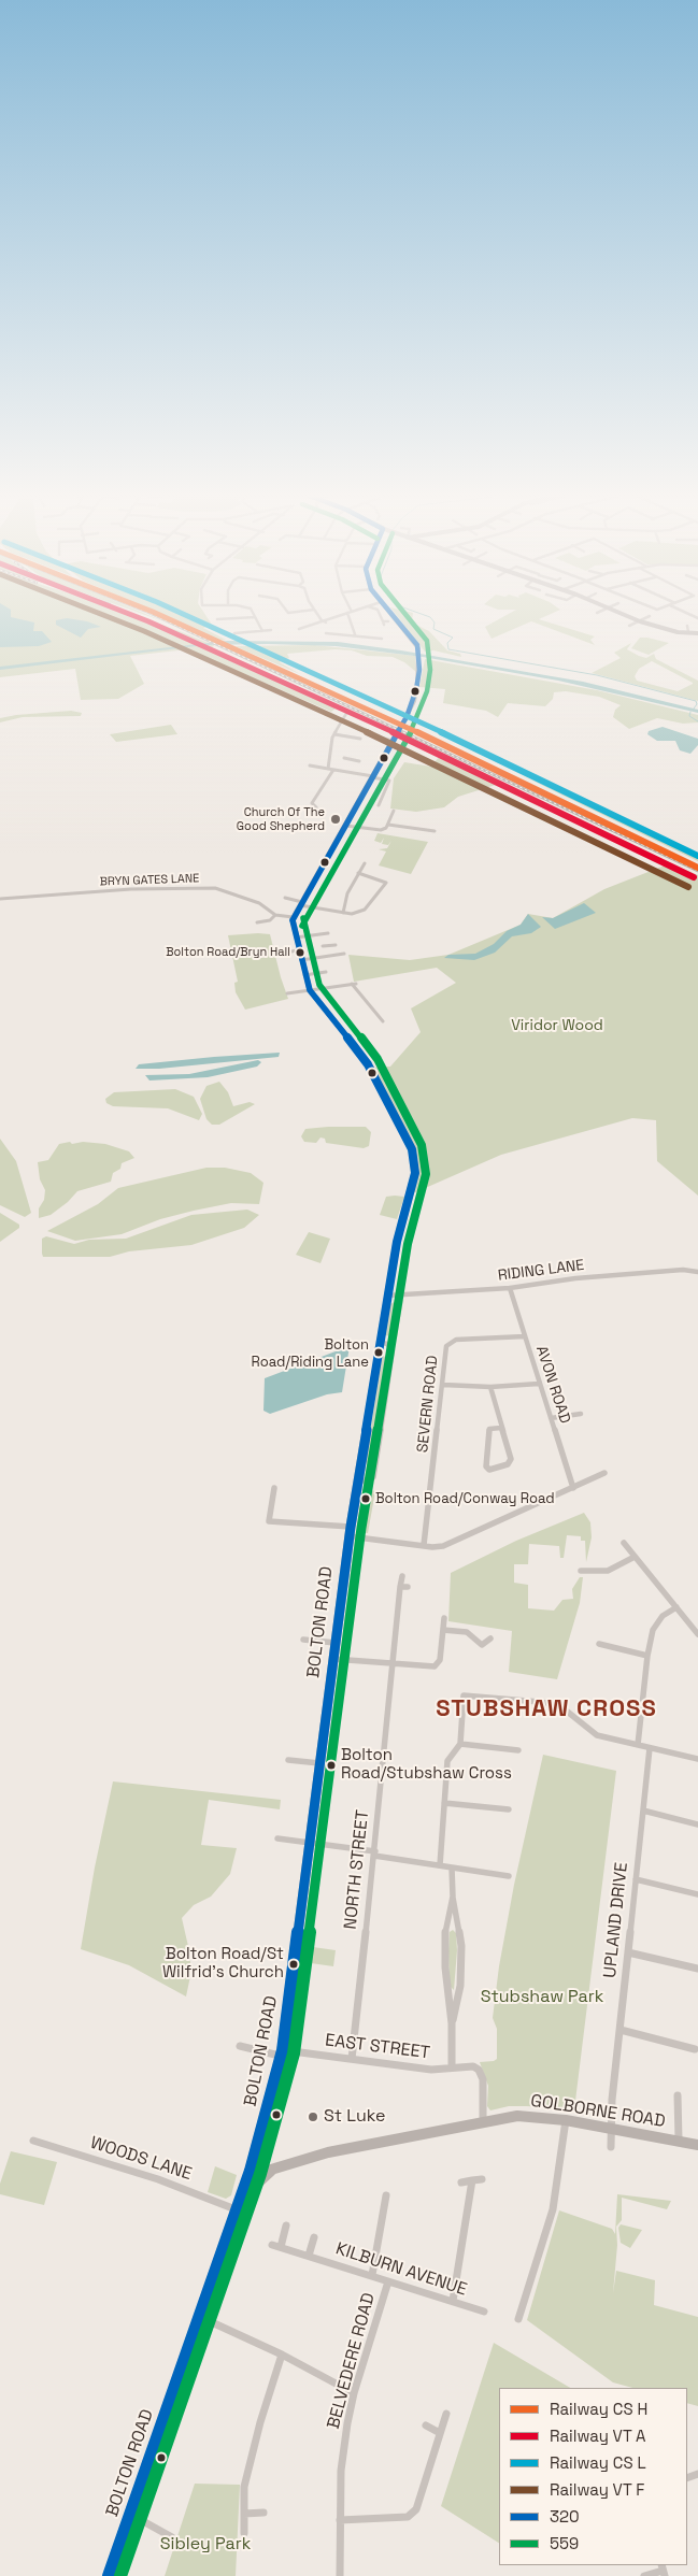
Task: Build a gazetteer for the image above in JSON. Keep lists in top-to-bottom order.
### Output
{
  "streets": {
    "main road": ["BOLTON ROAD", "GOLBORNE ROAD"],
    "street": [
      "BRYN GATES LANE",
      "RIDING LANE",
      "AVON ROAD",
      "SEVERN ROAD",
      "NORTH STREET",
      "UPLAND DRIVE",
      "EAST STREET",
      "WOODS LANE",
      "KILBURN AVENUE",
      "BELVEDERE ROAD"
    ]
  },
  "crossings": [
    ["BRYN GATES LANE", "BOLTON ROAD"],
    ["RIDING LANE", "AVON ROAD"],
    ["RIDING LANE", "BOLTON ROAD"],
    ["AVON ROAD", "SEVERN ROAD"],
    ["BOLTON ROAD", "EAST STREET"],
    ["BOLTON ROAD", "GOLBORNE ROAD"],
    ["BOLTON ROAD", "WOODS LANE"],
    ["NORTH STREET", "EAST STREET"],
    ["UPLAND DRIVE", "GOLBORNE ROAD"],
    ["EAST STREET", "GOLBORNE ROAD"],
    ["KILBURN AVENUE", "BELVEDERE ROAD"]
  ],
  "districts": ["STUBSHAW CROSS"],
  "parks": ["Viridor Wood", "Stubshaw Park", "Sibley Park"],
  "places": [
    "Church Of The Good Shepherd",
    "Bolton Road/Bryn Hall",
    "Bolton Road/Riding Lane",
    "Bolton Road/Conway Road",
    "Bolton Road/Stubshaw Cross",
    "Bolton Road/St Wilfrid's Church",
    "St Luke"
  ],
  "lines": ["transit line 320", "transit line 559"],
  "legend": [
    "Railway CS H",
    "Railway VT A",
    "Railway CS L",
    "Railway VT F",
    "320",
    "559"
  ]
}
